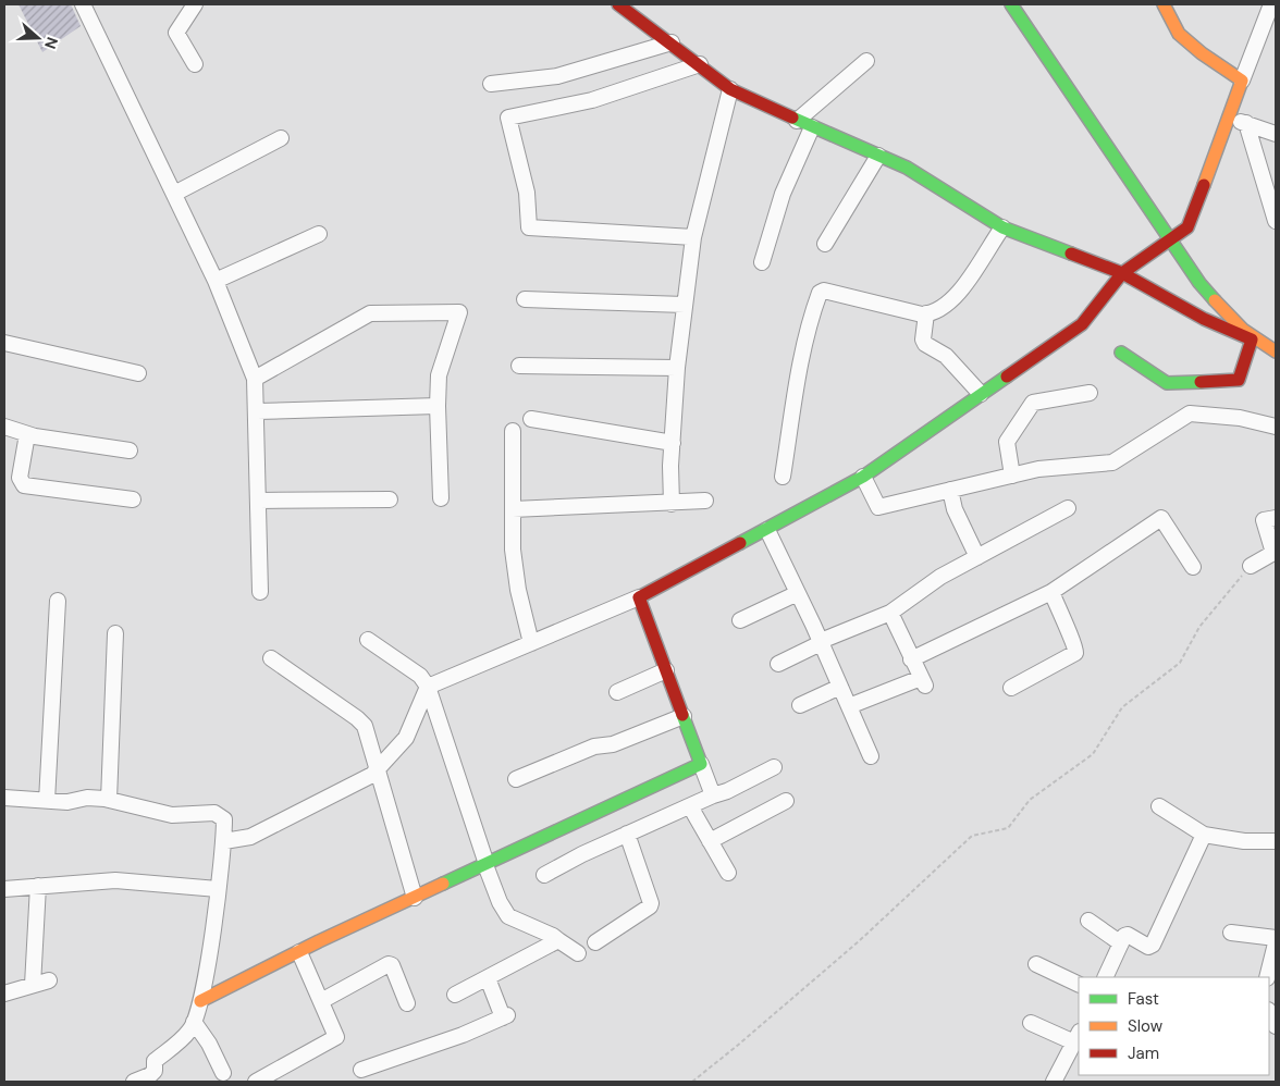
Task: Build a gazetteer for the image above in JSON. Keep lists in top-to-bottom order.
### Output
{
  "legend": ["Fast", "Slow", "Jam"],
  "north": "right"
}
